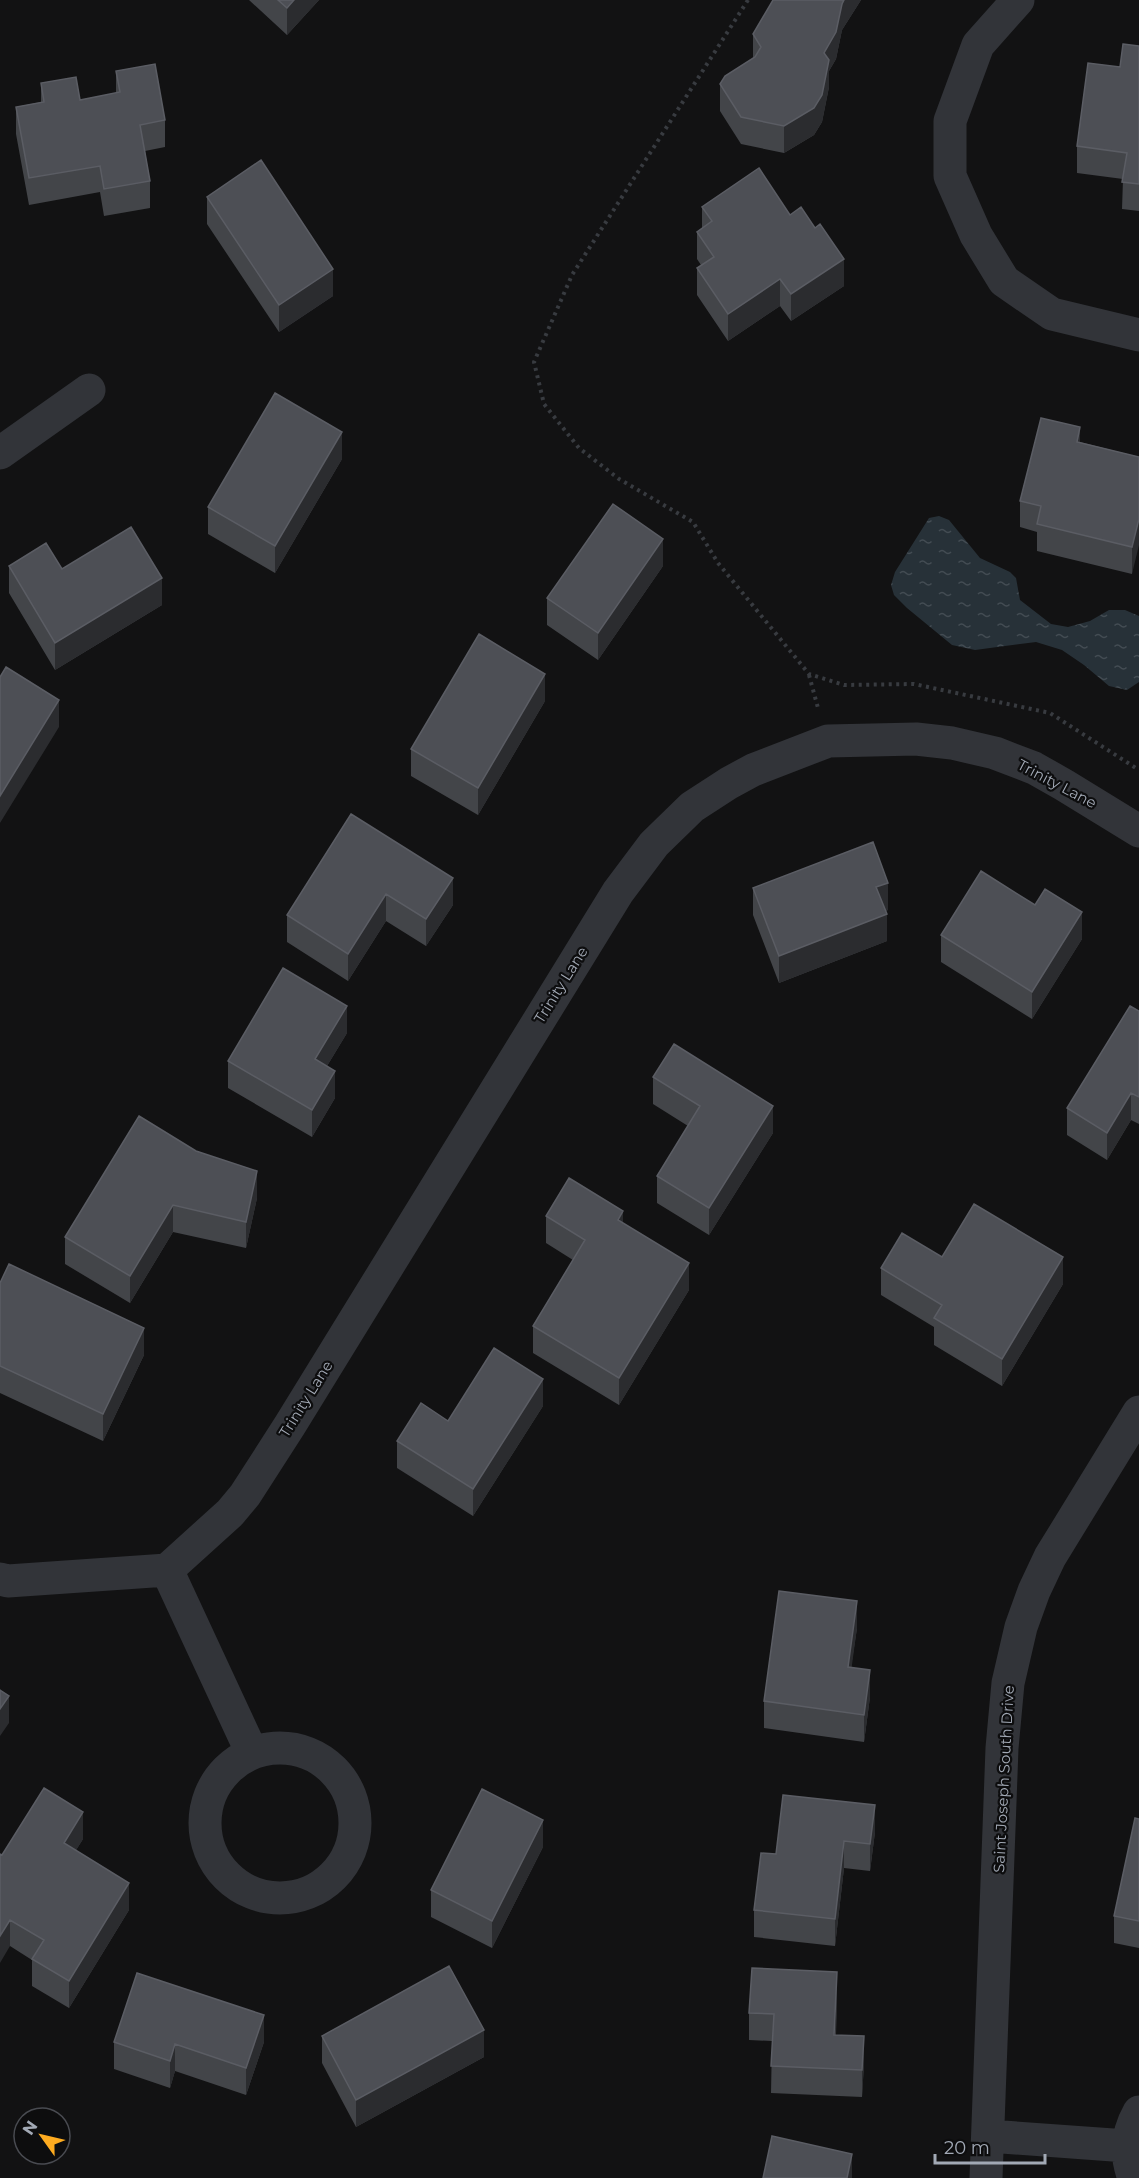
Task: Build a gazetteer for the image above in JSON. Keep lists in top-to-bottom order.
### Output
{
  "streets": {
    "street": ["Trinity Lane", "Saint Joseph South Drive"]
  },
  "scale_bar": "20 m",
  "north": "top left"
}
